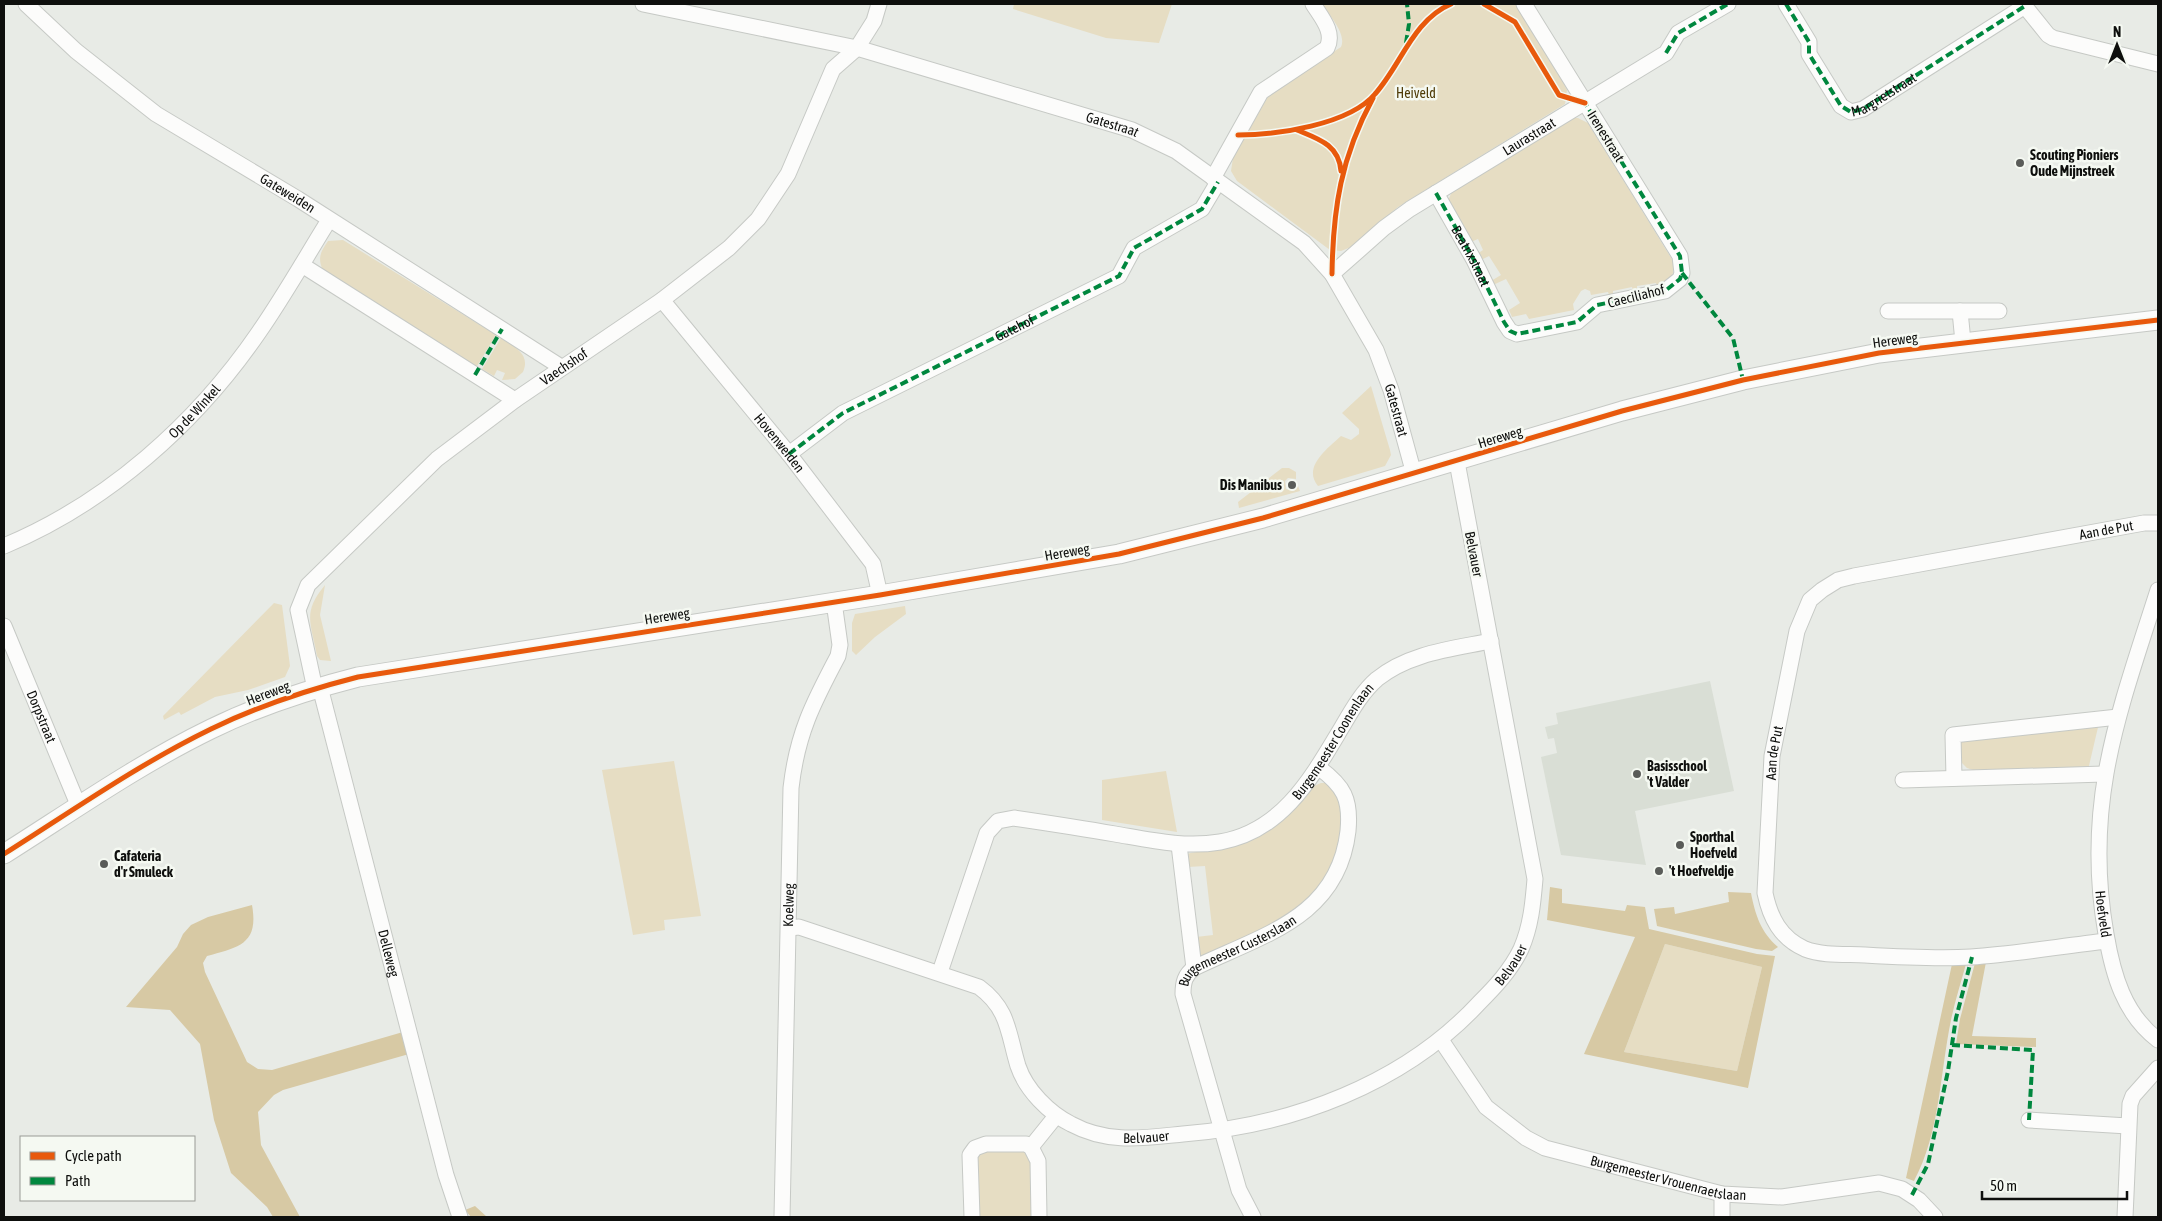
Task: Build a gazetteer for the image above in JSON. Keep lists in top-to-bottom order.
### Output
{
  "streets": {
    "street": [
      "Margrietstraat",
      "Gatestraat",
      "Laurastraat",
      "Irenestraat",
      "Gateweiden",
      "Beatrixstraat",
      "Caeciliahof",
      "Gatehof",
      "Hereweg",
      "Vaechshof",
      "Op de Winkel",
      "Hovenweiden",
      "Aan de Put",
      "Belvauer",
      "Dorpstraat",
      "Burgemeester Coonenlaan",
      "Koelweg",
      "Hoefveld",
      "Delleweg",
      "Burgemeester Custerslaan",
      "Burgemeester Vrouenraetslaan"
    ]
  },
  "crossings": [
    ["Gatestraat", "Laurastraat"],
    ["Gatestraat", "Gatehof"],
    ["Gatestraat", "Hereweg"],
    ["Gatestraat", "Vaechshof"],
    ["Laurastraat", "Irenestraat"],
    ["Laurastraat", "Beatrixstraat"],
    ["Irenestraat", "Caeciliahof"],
    ["Gateweiden", "Vaechshof"],
    ["Gateweiden", "Op de Winkel"],
    ["Beatrixstraat", "Caeciliahof"],
    ["Gatehof", "Hovenweiden"],
    ["Hereweg", "Vaechshof"],
    ["Hereweg", "Hovenweiden"],
    ["Hereweg", "Belvauer"],
    ["Hereweg", "Dorpstraat"],
    ["Hereweg", "Koelweg"],
    ["Hereweg", "Delleweg"],
    ["Vaechshof", "Hovenweiden"],
    ["Vaechshof", "Delleweg"],
    ["Aan de Put", "Hoefveld"],
    ["Belvauer", "Burgemeester Coonenlaan"],
    ["Belvauer", "Koelweg"],
    ["Belvauer", "Burgemeester Custerslaan"],
    ["Belvauer", "Burgemeester Vrouenraetslaan"],
    ["Burgemeester Coonenlaan", "Burgemeester Custerslaan"]
  ],
  "parks": ["Heiveld"],
  "places": [
    "Scouting Pioniers Oude Mijnstreek",
    "Dis Manibus",
    "Basisschool 't Valder",
    "Sporthal Hoefveld",
    "Cafateria d'r Smuleck",
    "'t Hoefveldje"
  ],
  "legend": ["Cycle path", "Path"],
  "scale_bar": "50 m",
  "north": "top"
}
